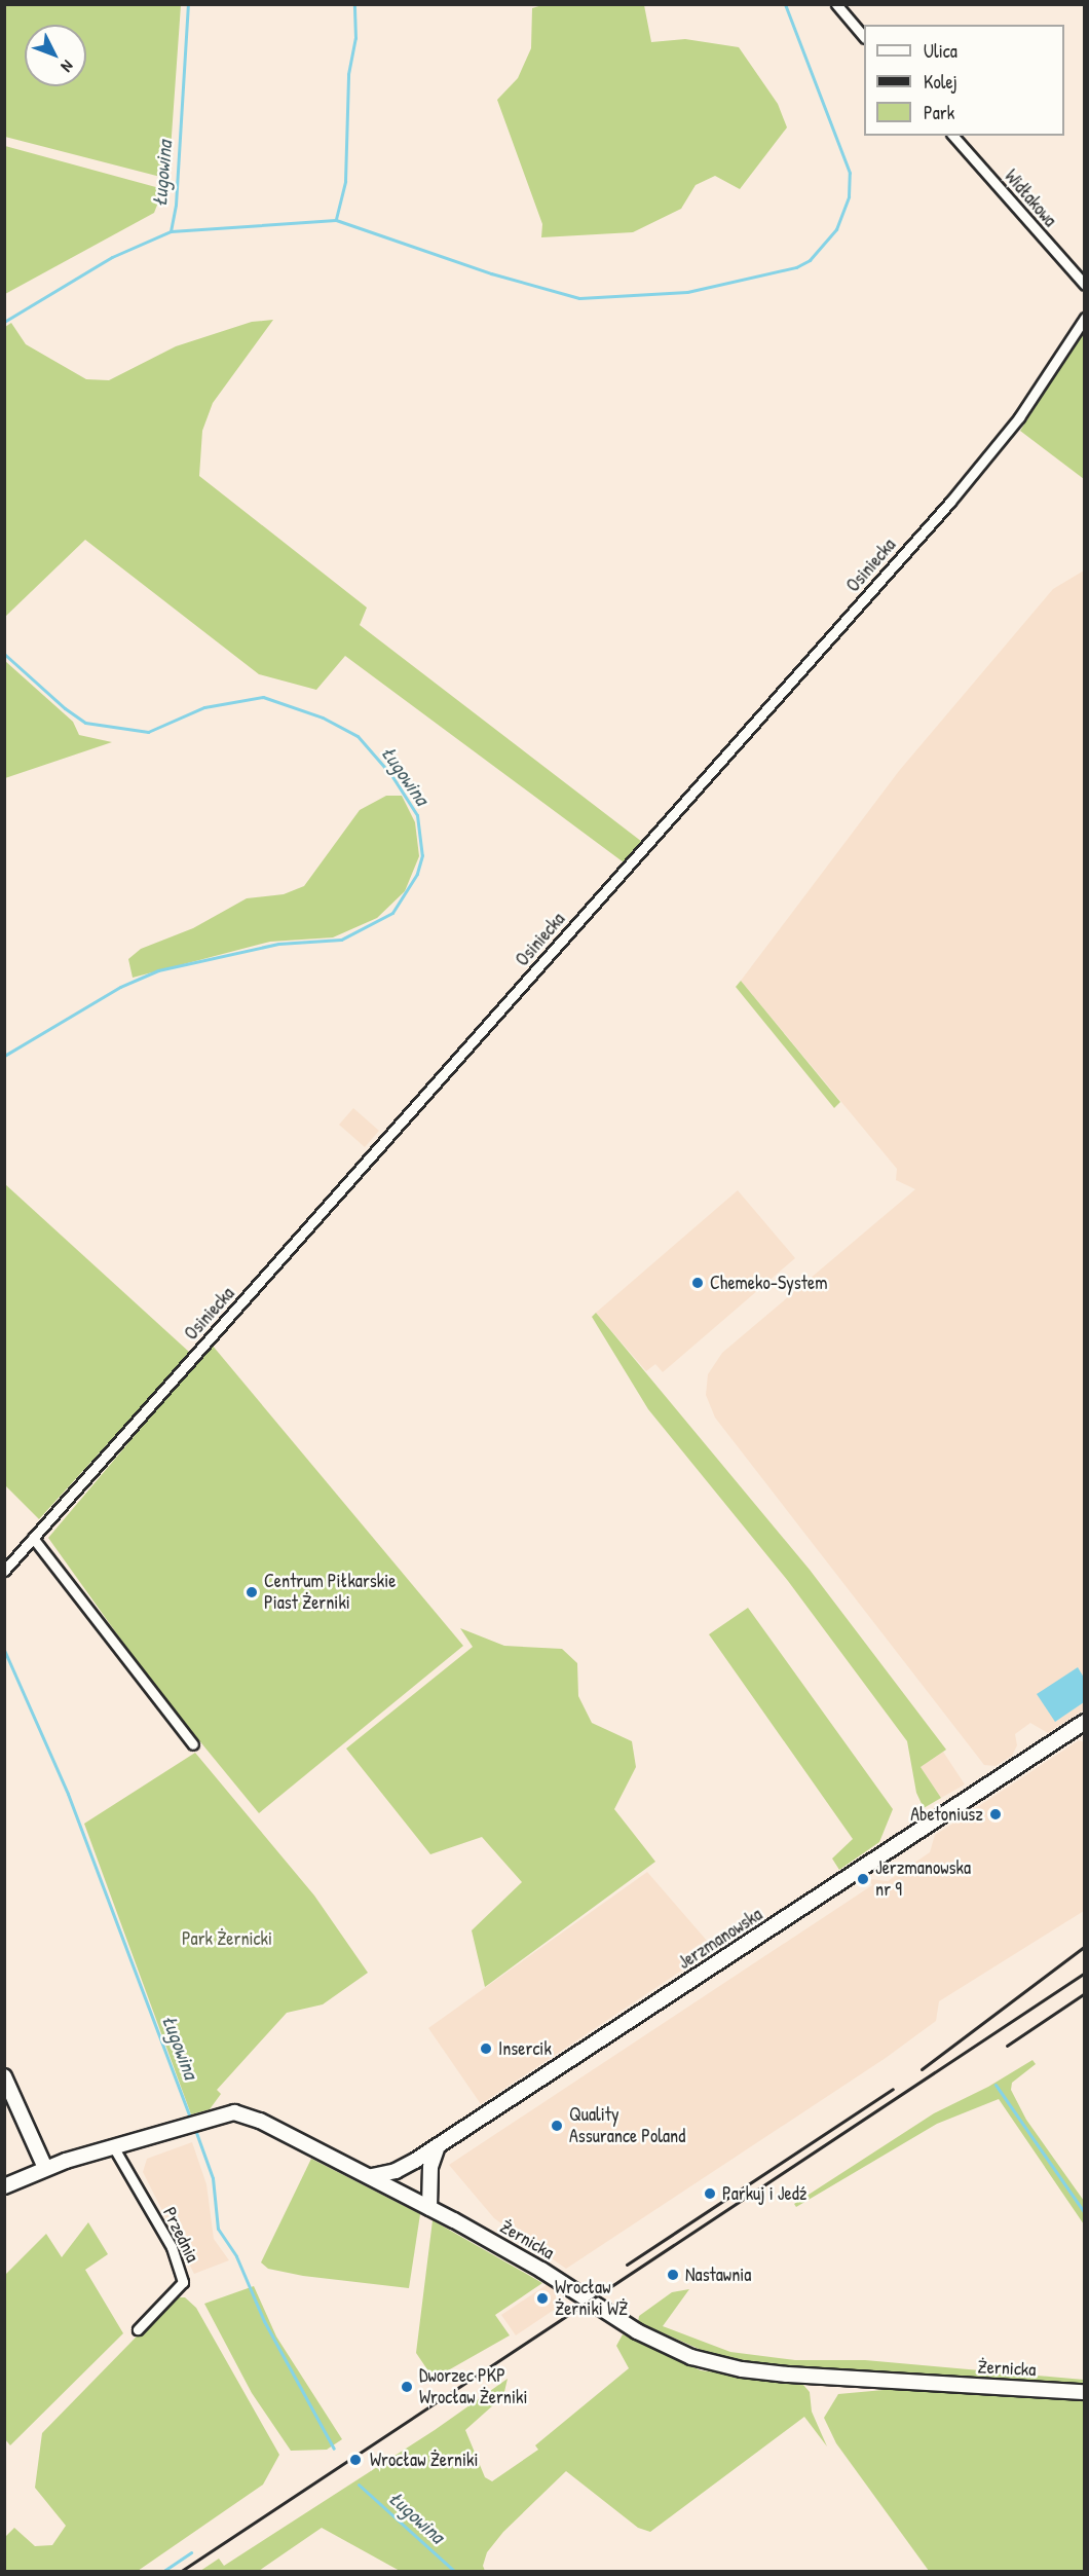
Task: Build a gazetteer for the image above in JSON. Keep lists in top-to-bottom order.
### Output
{
  "streets": {
    "street": [
      "Widłakowa",
      "Osiniecka",
      "Jerzmanowska",
      "Przednia",
      "Żernicka"
    ]
  },
  "crossings": [
    ["Jerzmanowska", "Żernicka"],
    ["Przednia", "Żernicka"]
  ],
  "water": ["Ługowina"],
  "parks": ["Park Żernicki"],
  "places": [
    "Chemeko-System",
    "Centrum Piłkarskie Piast Żerniki",
    "Abetoniusz",
    "Jerzmanowska nr 9",
    "Insercik",
    "Quality Assurance Poland",
    "Parkuj i Jedź",
    "Nastawnia",
    "Wrocław Żerniki WŻ",
    "Dworzec PKP Wrocław Żerniki",
    "Wrocław Żerniki"
  ],
  "legend": ["Ulica", "Kolej", "Park"],
  "north": "bottom right"
}
